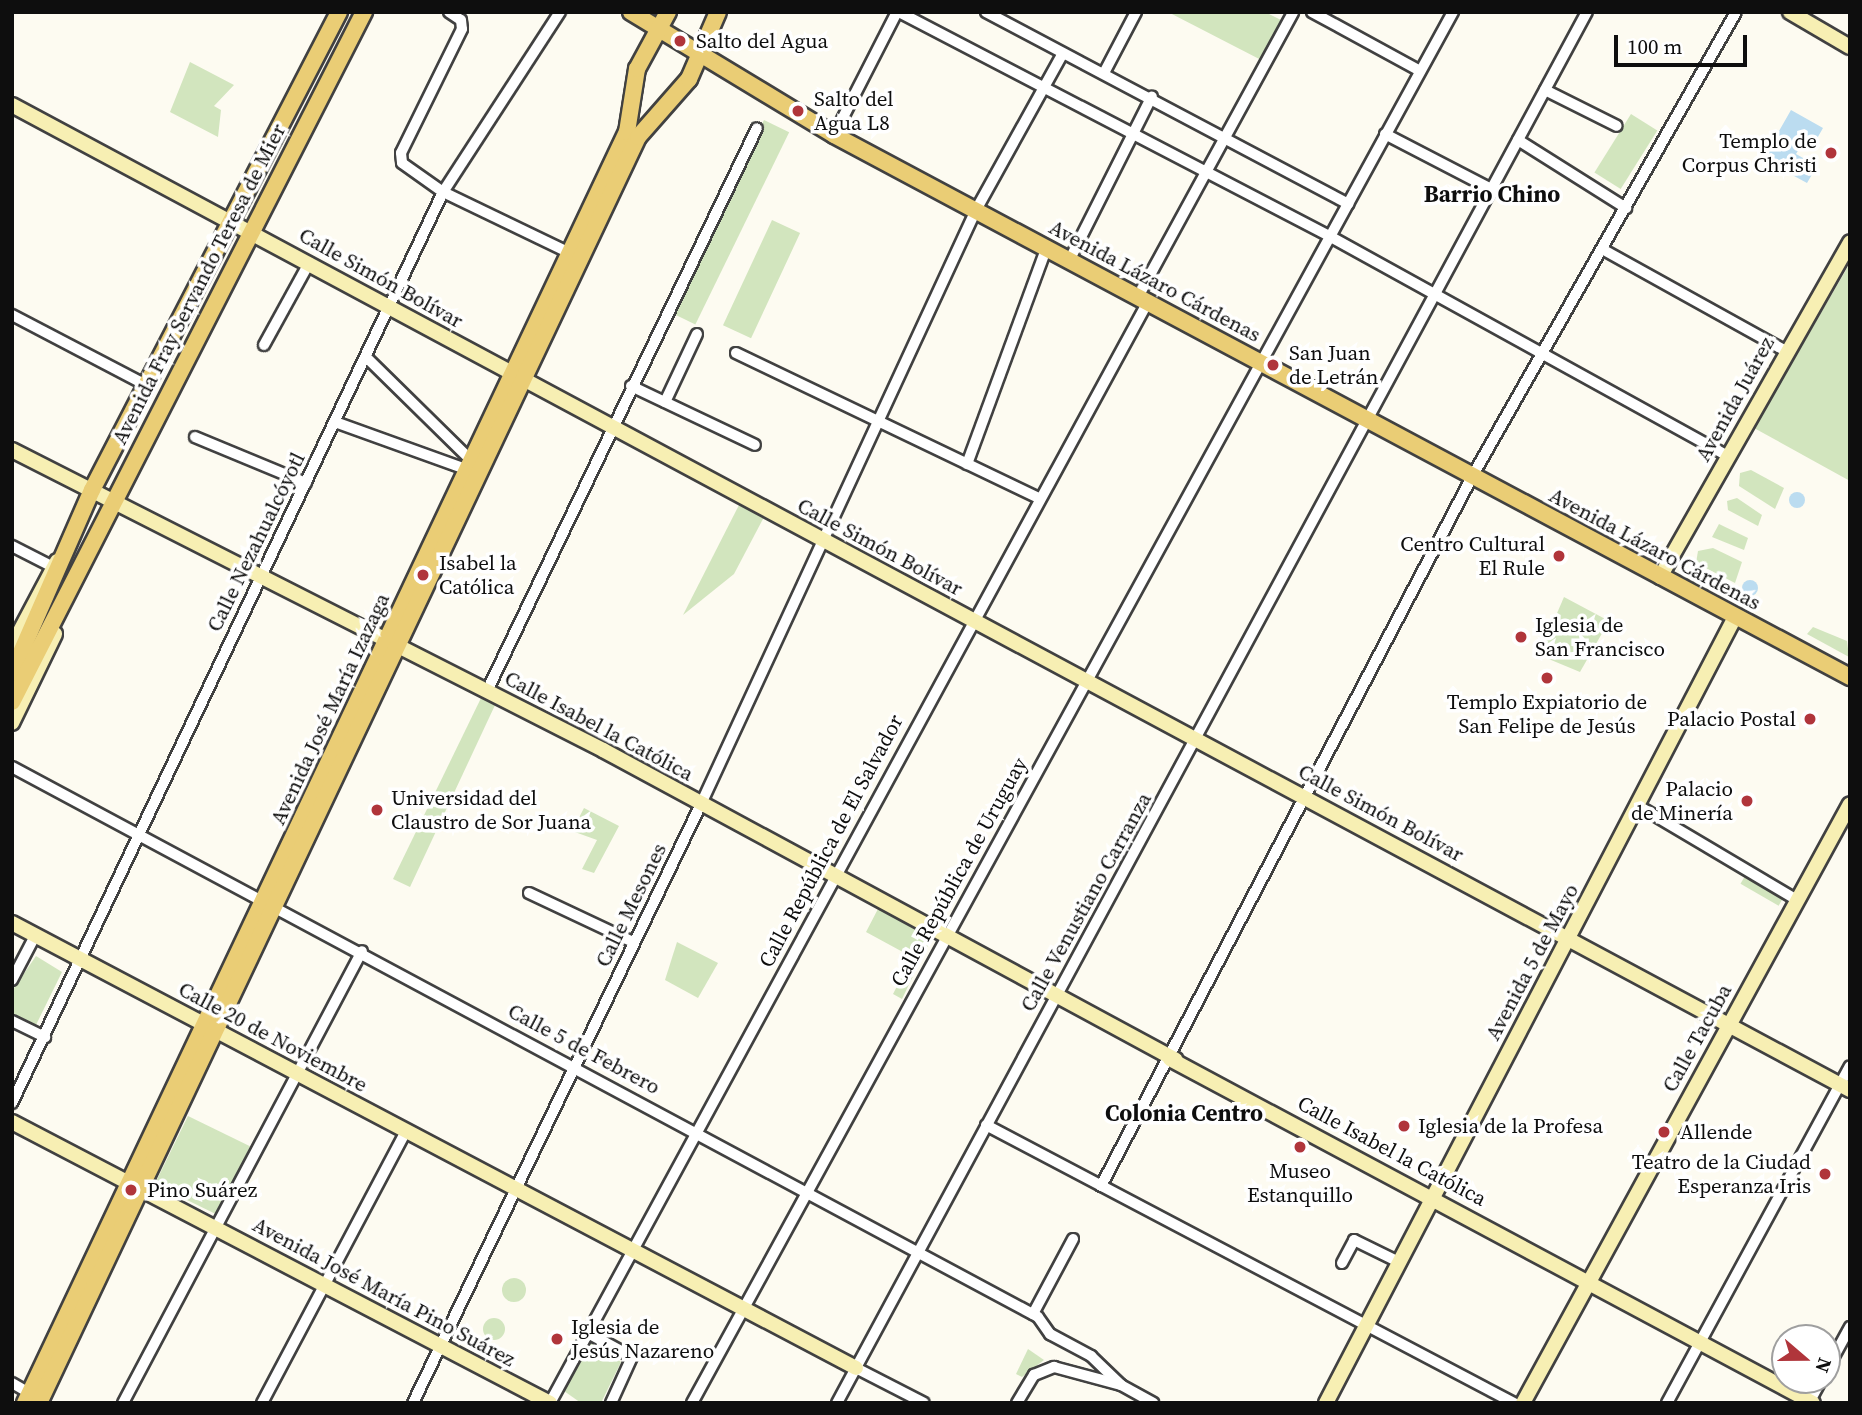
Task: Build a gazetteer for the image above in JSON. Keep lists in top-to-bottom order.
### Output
{
  "streets": {
    "main road": ["Avenida Lázaro Cárdenas", "Avenida Fray Servando Teresa de Mier", "Avenida José María Izazaga"],
    "street": [
      "Calle Simón Bolívar",
      "Avenida Juárez",
      "Calle Nezahualcóyotl",
      "Calle Isabel la Católica",
      "Calle República de El Salvador",
      "Calle República de Uruguay",
      "Calle Venustiano Carranza",
      "Calle Mesones",
      "Avenida 5 de Mayo",
      "Calle 20 de Noviembre",
      "Calle Tacuba",
      "Calle 5 de Febrero",
      "Avenida José María Pino Suárez"
    ]
  },
  "crossings": [
    ["Calle Simón Bolívar", "Avenida Fray Servando Teresa de Mier"],
    ["Calle Simón Bolívar", "Calle Nezahualcóyotl"],
    ["Calle Simón Bolívar", "Avenida José María Izazaga"],
    ["Calle Simón Bolívar", "Calle República de El Salvador"],
    ["Calle Simón Bolívar", "Calle República de Uruguay"],
    ["Calle Simón Bolívar", "Calle Venustiano Carranza"],
    ["Calle Simón Bolívar", "Calle Mesones"],
    ["Calle Simón Bolívar", "Avenida 5 de Mayo"],
    ["Calle Simón Bolívar", "Calle Tacuba"],
    ["Avenida Lázaro Cárdenas", "Avenida Juárez"],
    ["Avenida Lázaro Cárdenas", "Avenida José María Izazaga"],
    ["Avenida Lázaro Cárdenas", "Calle República de El Salvador"],
    ["Avenida Lázaro Cárdenas", "Calle República de Uruguay"],
    ["Avenida Lázaro Cárdenas", "Calle Venustiano Carranza"],
    ["Avenida Lázaro Cárdenas", "Calle Mesones"],
    ["Avenida Lázaro Cárdenas", "Avenida 5 de Mayo"],
    ["Avenida Fray Servando Teresa de Mier", "Calle Isabel la Católica"],
    ["Calle Nezahualcóyotl", "Calle Isabel la Católica"],
    ["Calle Nezahualcóyotl", "Calle 20 de Noviembre"],
    ["Calle Nezahualcóyotl", "Calle 5 de Febrero"],
    ["Avenida José María Izazaga", "Calle Isabel la Católica"],
    ["Avenida José María Izazaga", "Calle 20 de Noviembre"],
    ["Avenida José María Izazaga", "Calle 5 de Febrero"],
    ["Avenida José María Izazaga", "Avenida José María Pino Suárez"],
    ["Calle Isabel la Católica", "Calle República de El Salvador"],
    ["Calle Isabel la Católica", "Calle República de Uruguay"],
    ["Calle Isabel la Católica", "Calle Venustiano Carranza"],
    ["Calle Isabel la Católica", "Calle Mesones"],
    ["Calle Isabel la Católica", "Avenida 5 de Mayo"],
    ["Calle Isabel la Católica", "Calle Tacuba"],
    ["Calle República de El Salvador", "Calle 20 de Noviembre"],
    ["Calle República de El Salvador", "Calle 5 de Febrero"],
    ["Calle República de El Salvador", "Avenida José María Pino Suárez"],
    ["Calle República de Uruguay", "Calle 20 de Noviembre"],
    ["Calle República de Uruguay", "Calle 5 de Febrero"],
    ["Calle Venustiano Carranza", "Calle 5 de Febrero"],
    ["Calle Mesones", "Calle 20 de Noviembre"],
    ["Calle Mesones", "Calle 5 de Febrero"],
    ["Calle Mesones", "Avenida José María Pino Suárez"]
  ],
  "districts": ["Barrio Chino", "Colonia Centro"],
  "places": [
    "Salto del Agua",
    "Salto del Agua L8",
    "Templo de Corpus Christi",
    "San Juan de Letrán",
    "Centro Cultural El Rule",
    "Isabel la Católica",
    "Iglesia de San Francisco",
    "Templo Expiatorio de San Felipe de Jesús",
    "Palacio Postal",
    "Palacio de Minería",
    "Universidad del Claustro de Sor Juana",
    "Iglesia de la Profesa",
    "Allende",
    "Museo Estanquillo",
    "Teatro de la Ciudad Esperanza Iris",
    "Pino Suárez",
    "Iglesia de Jesús Nazareno"
  ],
  "scale_bar": "100 m",
  "north": "right"
}
